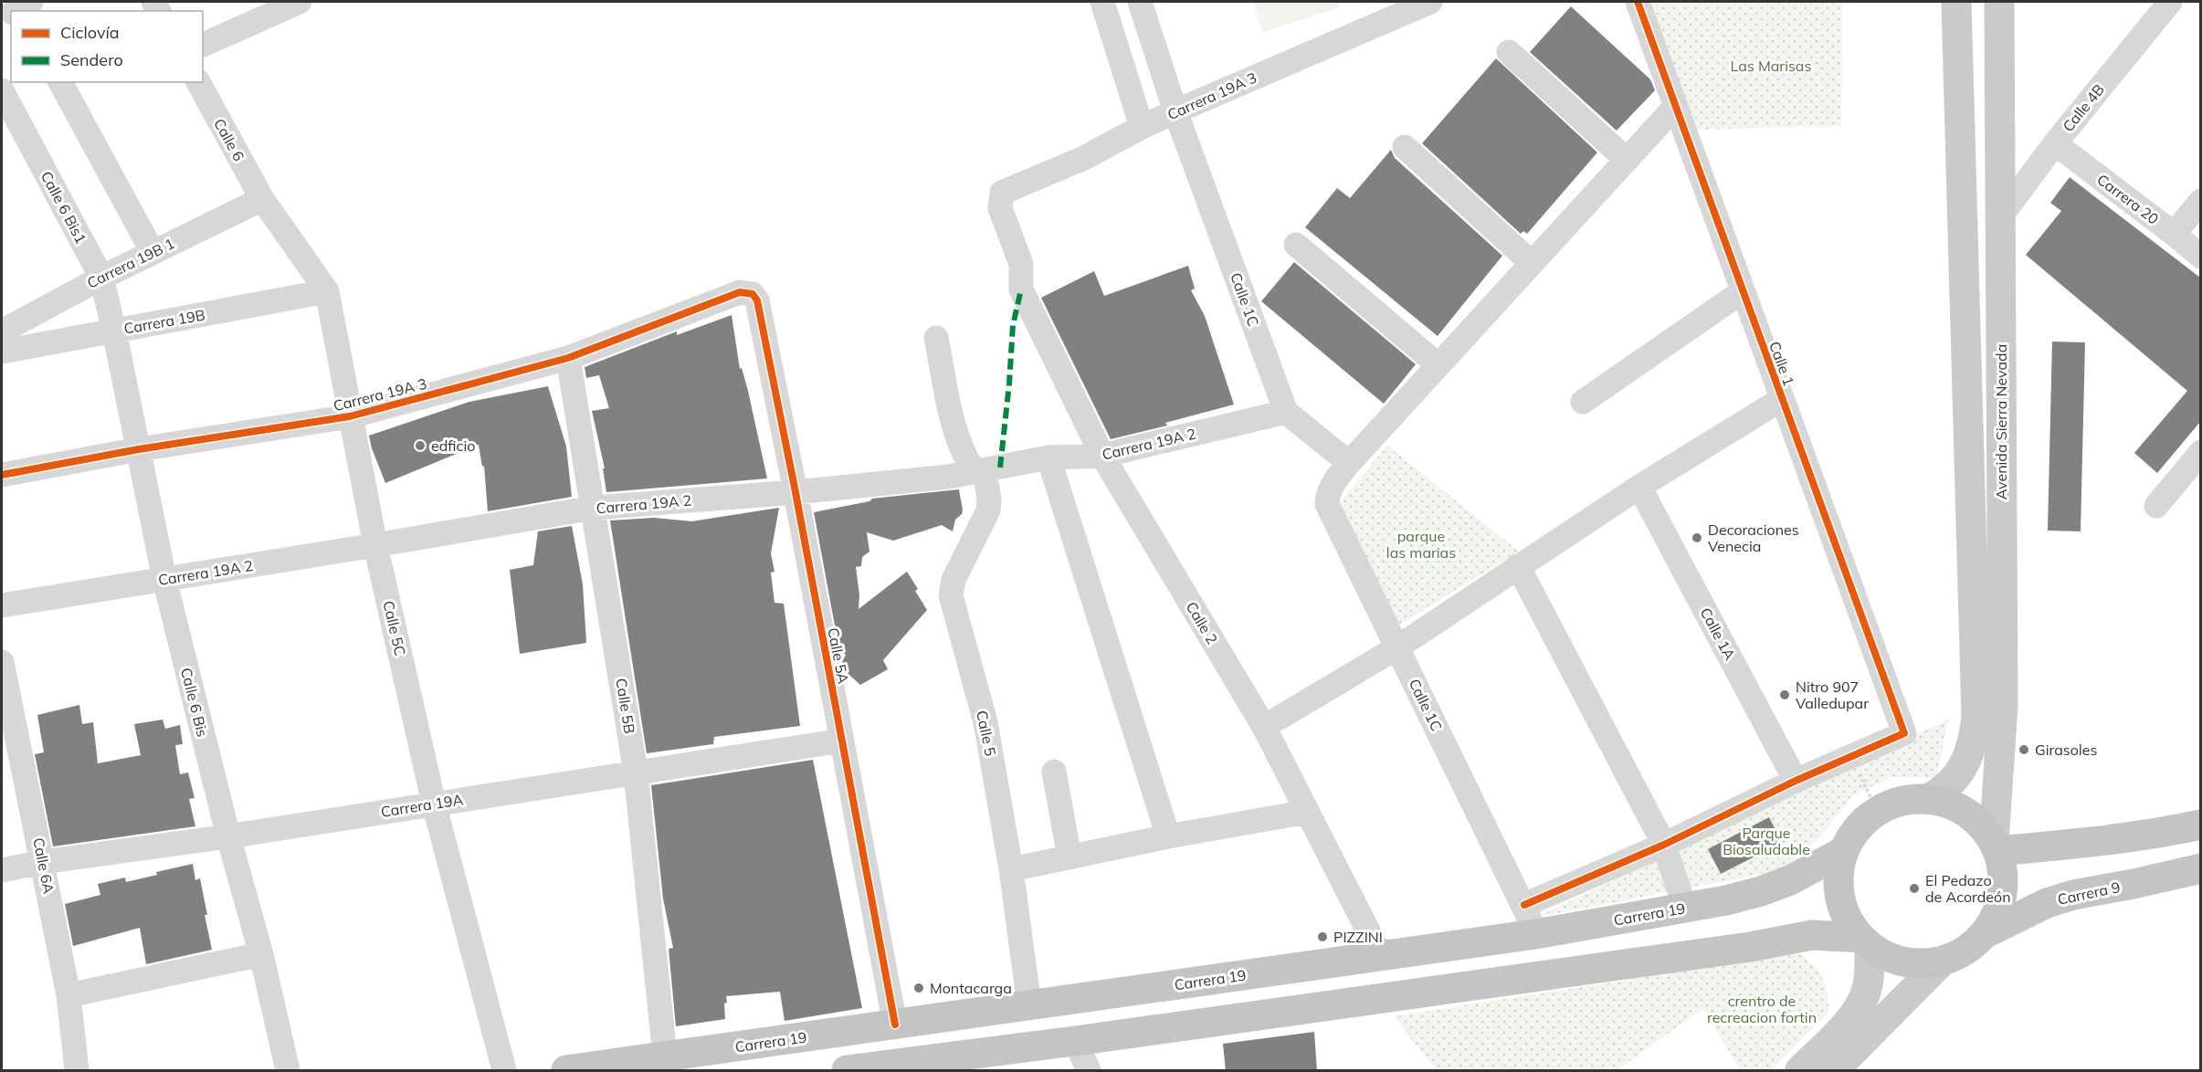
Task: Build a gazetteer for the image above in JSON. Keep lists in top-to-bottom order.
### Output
{
  "streets": {
    "highway": ["Carrera 9", "Carrera 19"],
    "main road": ["Avenida Sierra Nevada"],
    "street": [
      "Carrera 19A 3",
      "Calle 4B",
      "Calle 6",
      "Carrera 20",
      "Calle 6 Bis1",
      "Carrera 19B 1",
      "Calle 1C",
      "Carrera 19B",
      "Calle 1",
      "Carrera 19A 2",
      "Calle 2",
      "Calle 5C",
      "Calle 1A",
      "Calle 5A",
      "Calle 6 Bis",
      "Calle 5B",
      "Calle 5",
      "Carrera 19A",
      "Calle 6A"
    ]
  },
  "crossings": [
    ["Carrera 19A 3", "Calle 1C"],
    ["Carrera 19A 3", "Calle 2"],
    ["Carrera 19A 3", "Calle 5C"],
    ["Carrera 19A 3", "Calle 5A"],
    ["Carrera 19A 3", "Calle 6 Bis"],
    ["Carrera 19A 3", "Calle 5B"],
    ["Calle 4B", "Carrera 20"],
    ["Calle 4B", "Avenida Sierra Nevada"],
    ["Calle 6", "Carrera 19B 1"],
    ["Calle 6", "Calle 5C"],
    ["Calle 6 Bis1", "Carrera 19B 1"],
    ["Calle 6 Bis1", "Carrera 19B"],
    ["Calle 6 Bis1", "Calle 6 Bis"],
    ["Carrera 19B 1", "Calle 5C"],
    ["Calle 1C", "Carrera 19A 2"],
    ["Calle 1C", "Carrera 19"],
    ["Carrera 19B", "Calle 5C"],
    ["Carrera 19B", "Calle 6 Bis"],
    ["Avenida Sierra Nevada", "Carrera 9"],
    ["Avenida Sierra Nevada", "Carrera 19"],
    ["Carrera 19A 2", "Calle 2"],
    ["Carrera 19A 2", "Calle 5C"],
    ["Carrera 19A 2", "Calle 5A"],
    ["Carrera 19A 2", "Calle 6 Bis"],
    ["Carrera 19A 2", "Calle 5B"],
    ["Carrera 19A 2", "Calle 5"],
    ["Calle 2", "Carrera 19"],
    ["Calle 5C", "Carrera 19A"],
    ["Calle 5A", "Carrera 19A"],
    ["Calle 5A", "Carrera 19"],
    ["Calle 6 Bis", "Carrera 19A"],
    ["Calle 5B", "Carrera 19A"],
    ["Calle 5B", "Carrera 19"],
    ["Calle 5", "Carrera 19"],
    ["Carrera 19A", "Calle 6A"],
    ["Carrera 9", "Carrera 19"]
  ],
  "parks": [
    "Las Marisas",
    "parque las marias",
    "Parque Biosaludable",
    "crentro de recreacion fortin"
  ],
  "places": [
    "edficio",
    "Decoraciones Venecia",
    "Nitro 907 Valledupar",
    "Girasoles",
    "El Pedazo de Acordeón",
    "PIZZINI",
    "Montacarga"
  ],
  "legend": ["Ciclovía", "Sendero"]
}
